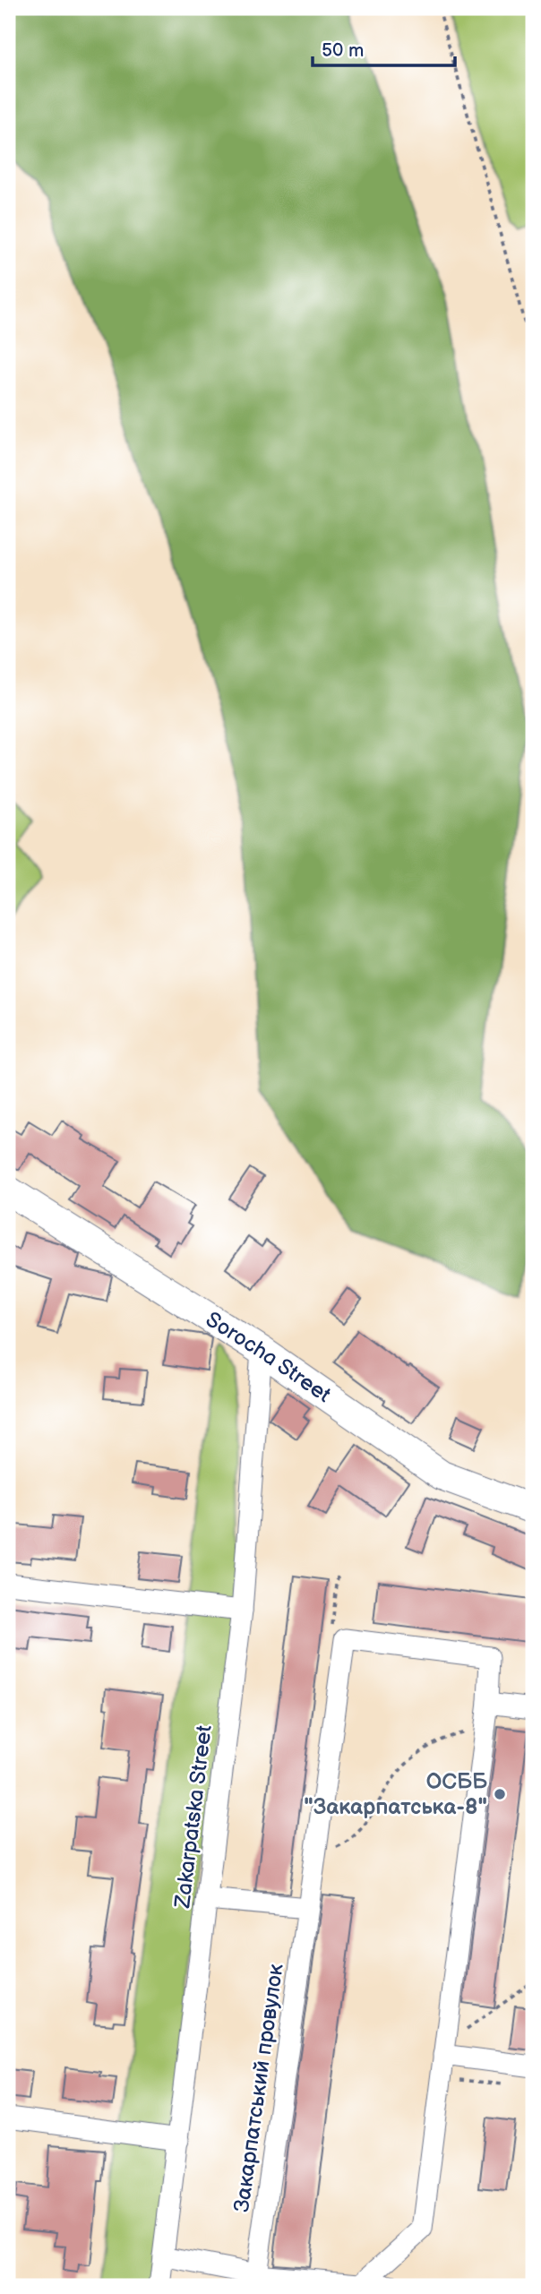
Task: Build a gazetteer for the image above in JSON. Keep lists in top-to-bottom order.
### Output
{
  "streets": {
    "main road": ["Sorocha Street"],
    "street": ["Zakarpatska Street", "Закарпатський провулок"]
  },
  "crossings": [
    ["Sorocha Street", "Zakarpatska Street"]
  ],
  "places": ["ОСББ \"Закарпатська-8\""],
  "scale_bar": "50 m"
}
